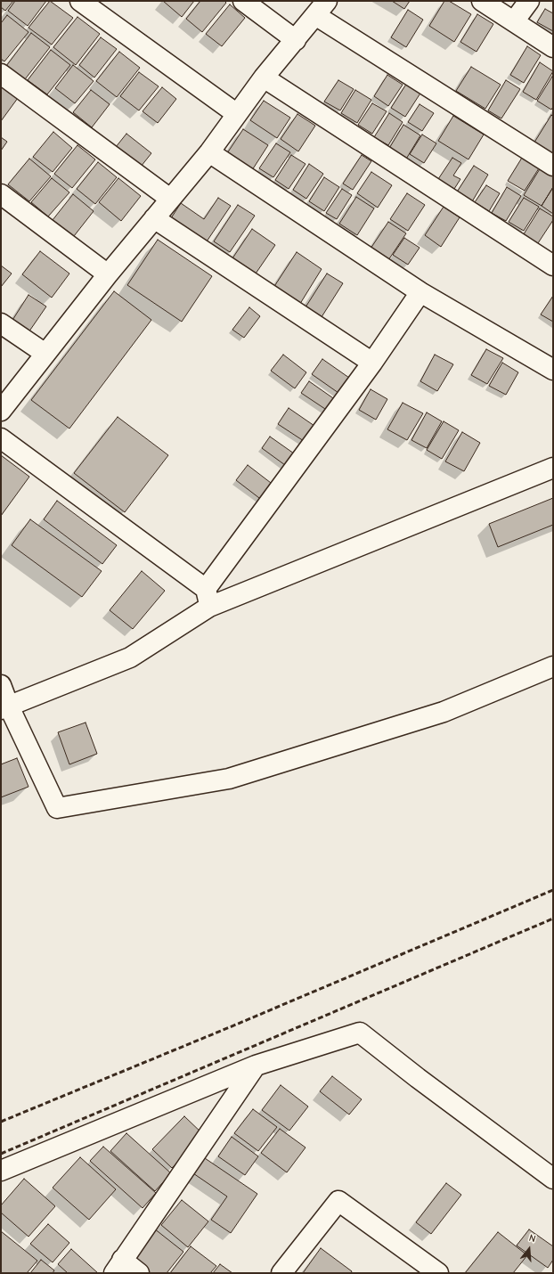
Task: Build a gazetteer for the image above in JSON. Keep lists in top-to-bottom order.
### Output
{
  "north": "top"
}
